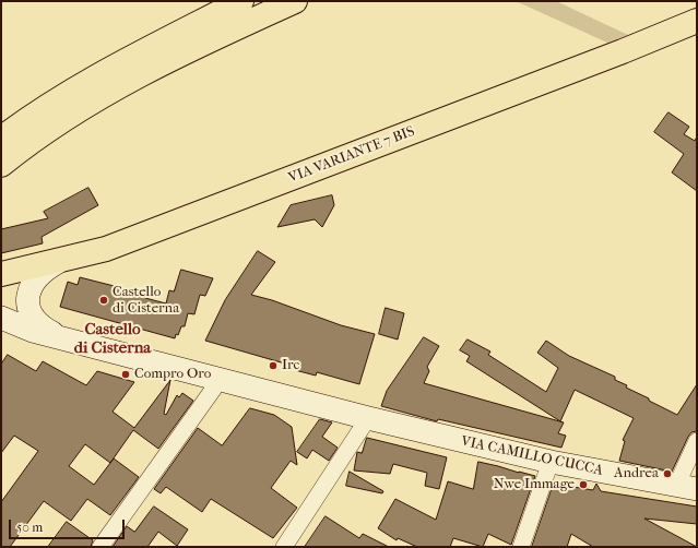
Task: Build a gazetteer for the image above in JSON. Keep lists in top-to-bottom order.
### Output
{
  "streets": {
    "main road": ["VIA VARIANTE 7 BIS"],
    "street": ["VIA CAMILLO CUCCA"]
  },
  "districts": ["Castello di Cisterna"],
  "places": [
    "Castello di Cisterna",
    "Irc",
    "Compro Oro",
    "Andrea",
    "Nwe Immage"
  ],
  "scale_bar": "50 m"
}
